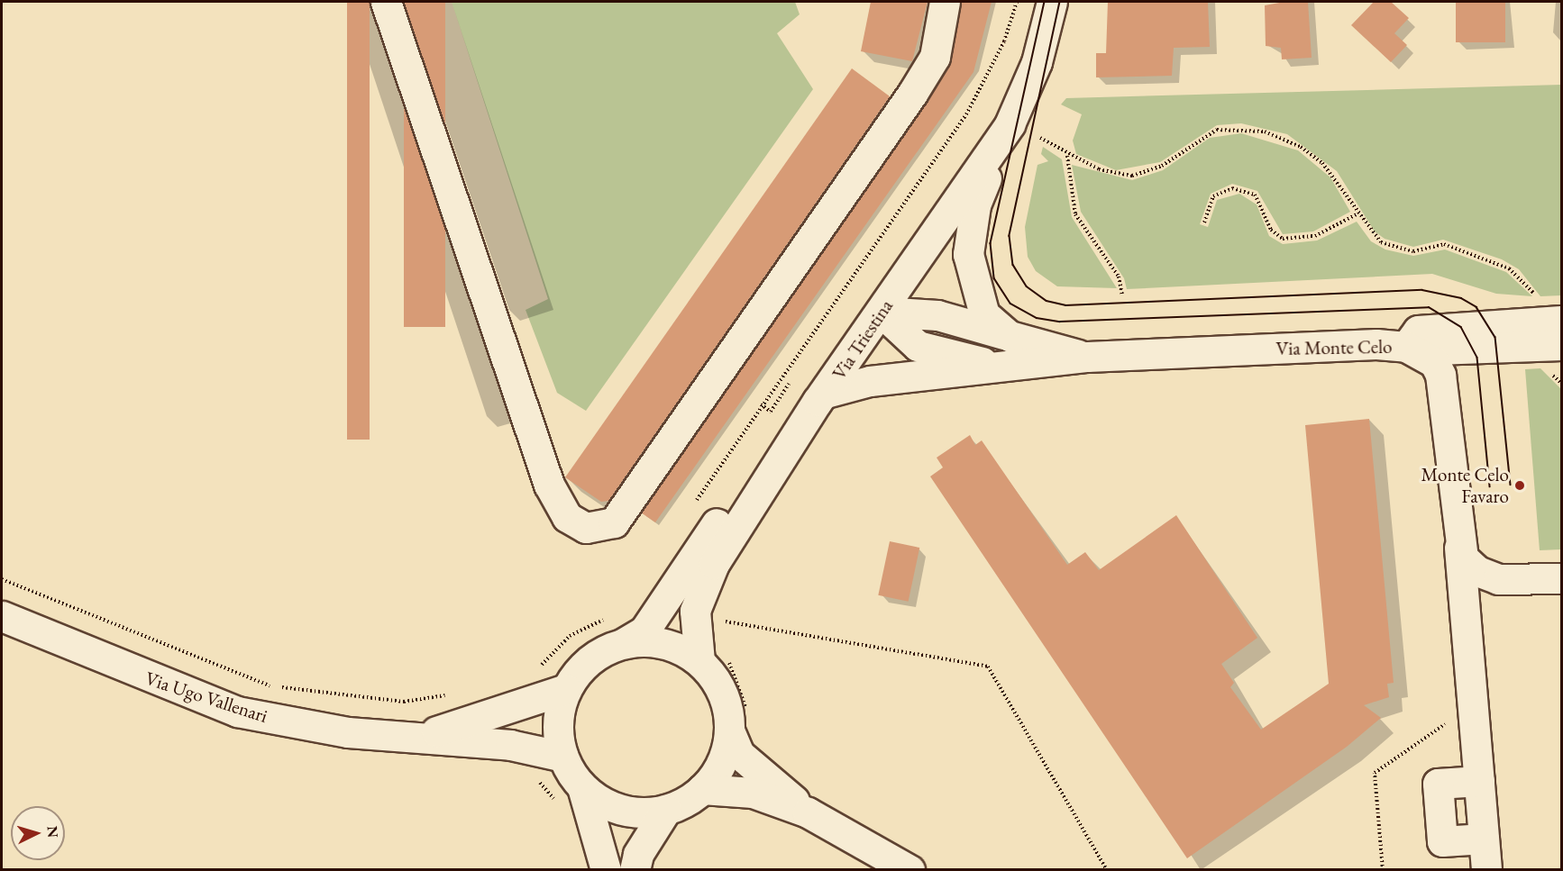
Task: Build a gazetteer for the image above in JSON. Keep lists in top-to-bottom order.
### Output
{
  "streets": {
    "street": ["Via Triestina", "Via Monte Celo", "Via Ugo Vallenari"]
  },
  "crossings": [
    ["Via Triestina", "Via Monte Celo"],
    ["Via Triestina", "Via Ugo Vallenari"]
  ],
  "places": ["Monte Celo Favaro"],
  "north": "right"
}
